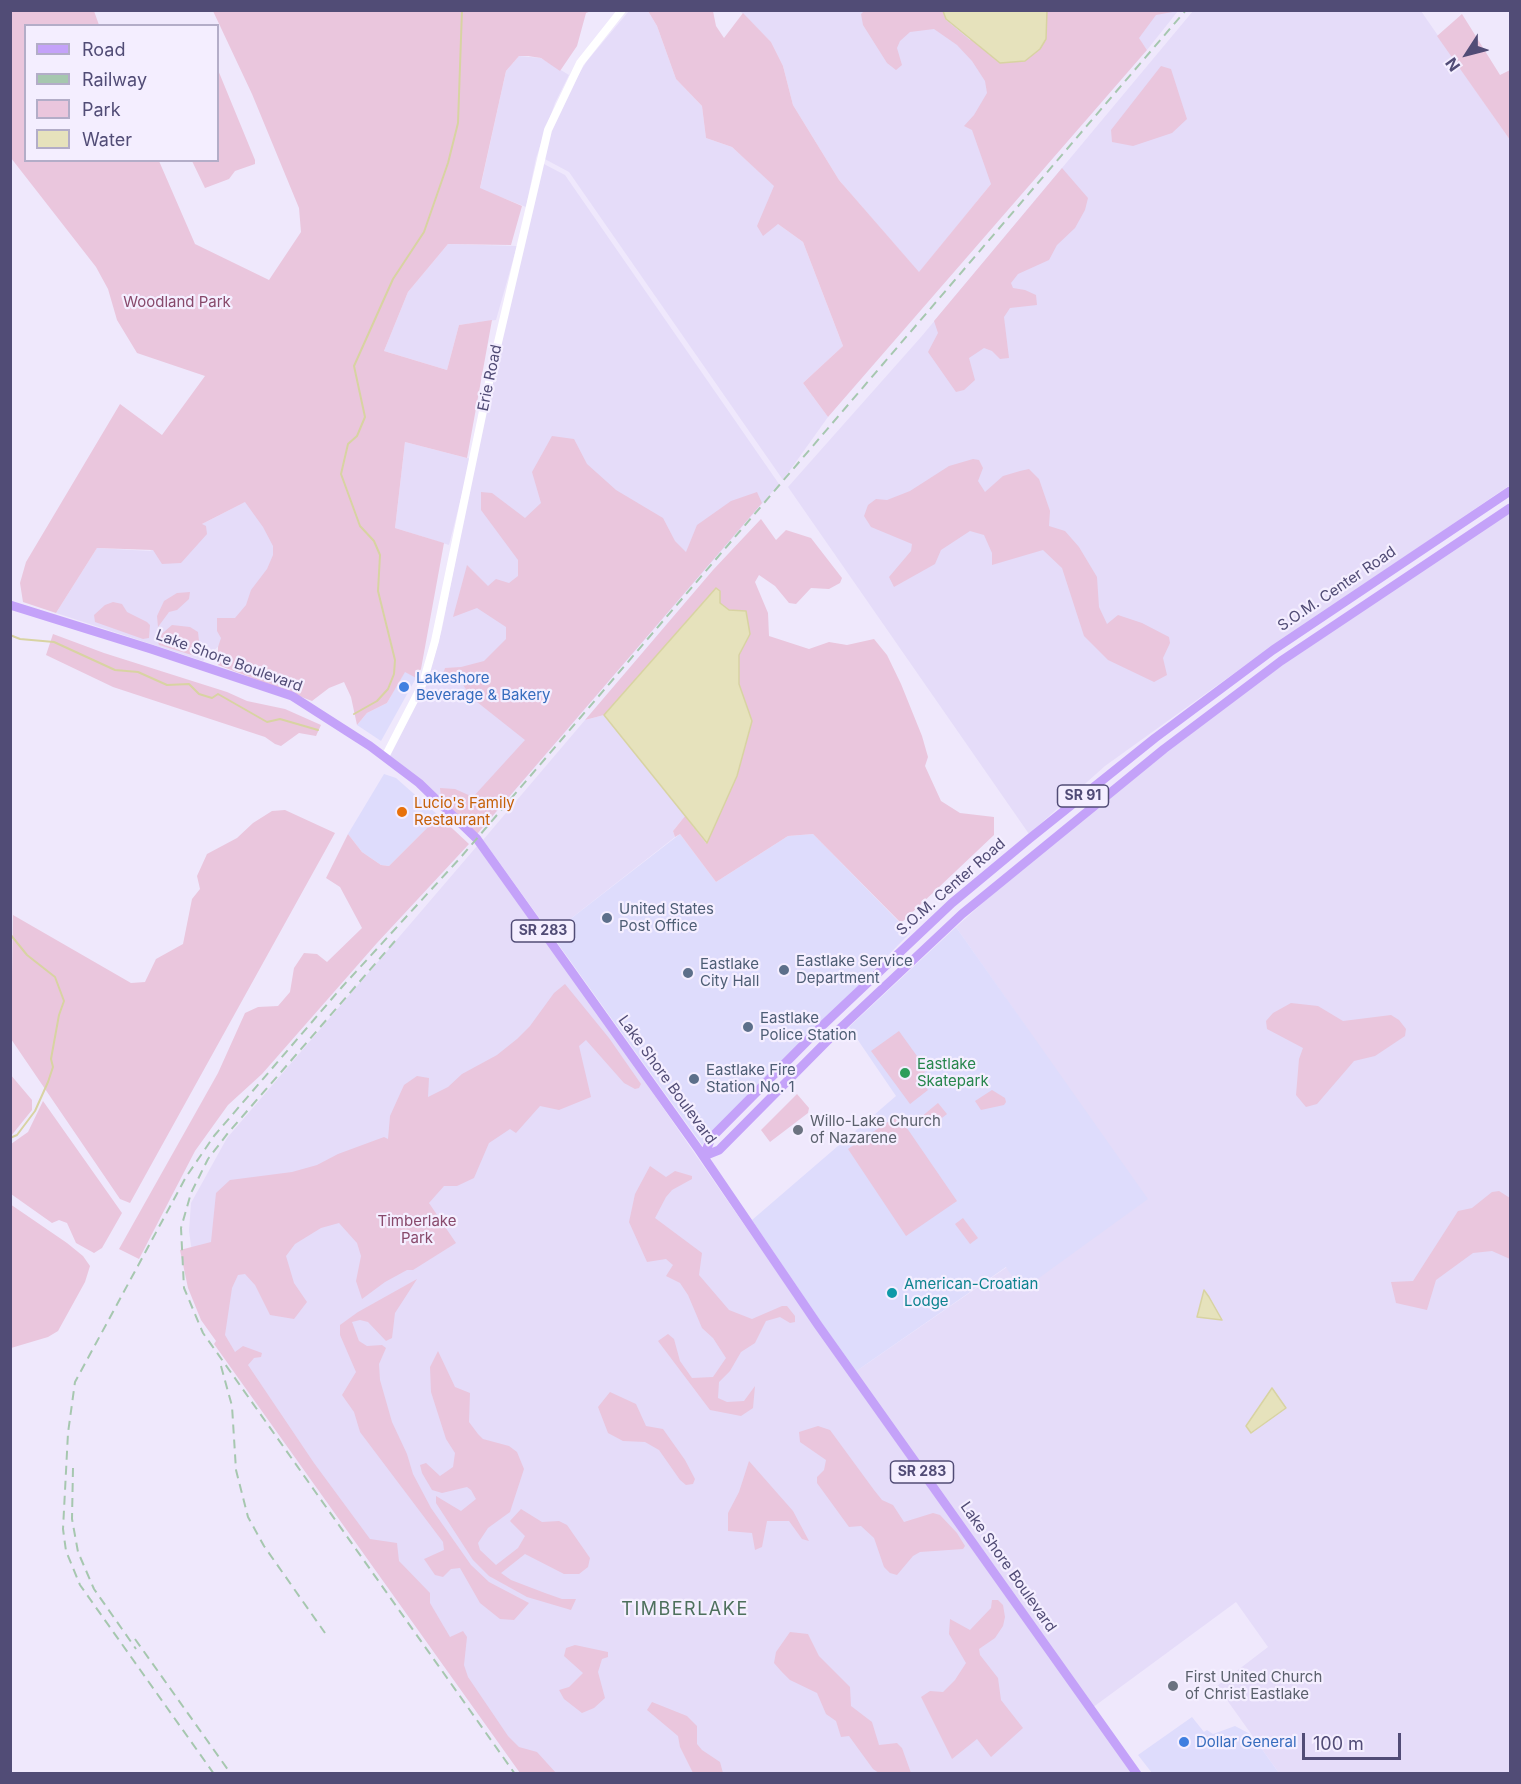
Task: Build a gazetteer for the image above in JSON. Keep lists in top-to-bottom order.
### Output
{
  "streets": {
    "main road": [
      "S.O.M. Center Road",
      "Lake Shore Boulevard",
      "SR 91",
      "SR 283"
    ],
    "street": ["Erie Road"]
  },
  "crossings": [
    ["Erie Road", "Lake Shore Boulevard"],
    ["S.O.M. Center Road", "Lake Shore Boulevard"]
  ],
  "districts": ["TIMBERLAKE"],
  "parks": ["Woodland Park", "Timberlake Park"],
  "places": [
    "Lakeshore Beverage & Bakery",
    "Lucio's Family Restaurant",
    "United States Post Office",
    "Eastlake Service Department",
    "Eastlake City Hall",
    "Eastlake Police Station",
    "Eastlake Skatepark",
    "Eastlake Fire Station No. 1",
    "Willo-Lake Church of Nazarene",
    "American-Croatian Lodge",
    "First United Church of Christ Eastlake",
    "Dollar General"
  ],
  "legend": [
    "Road",
    "Railway",
    "Park",
    "Water"
  ],
  "scale_bar": "100 m",
  "north": "bottom left"
}
